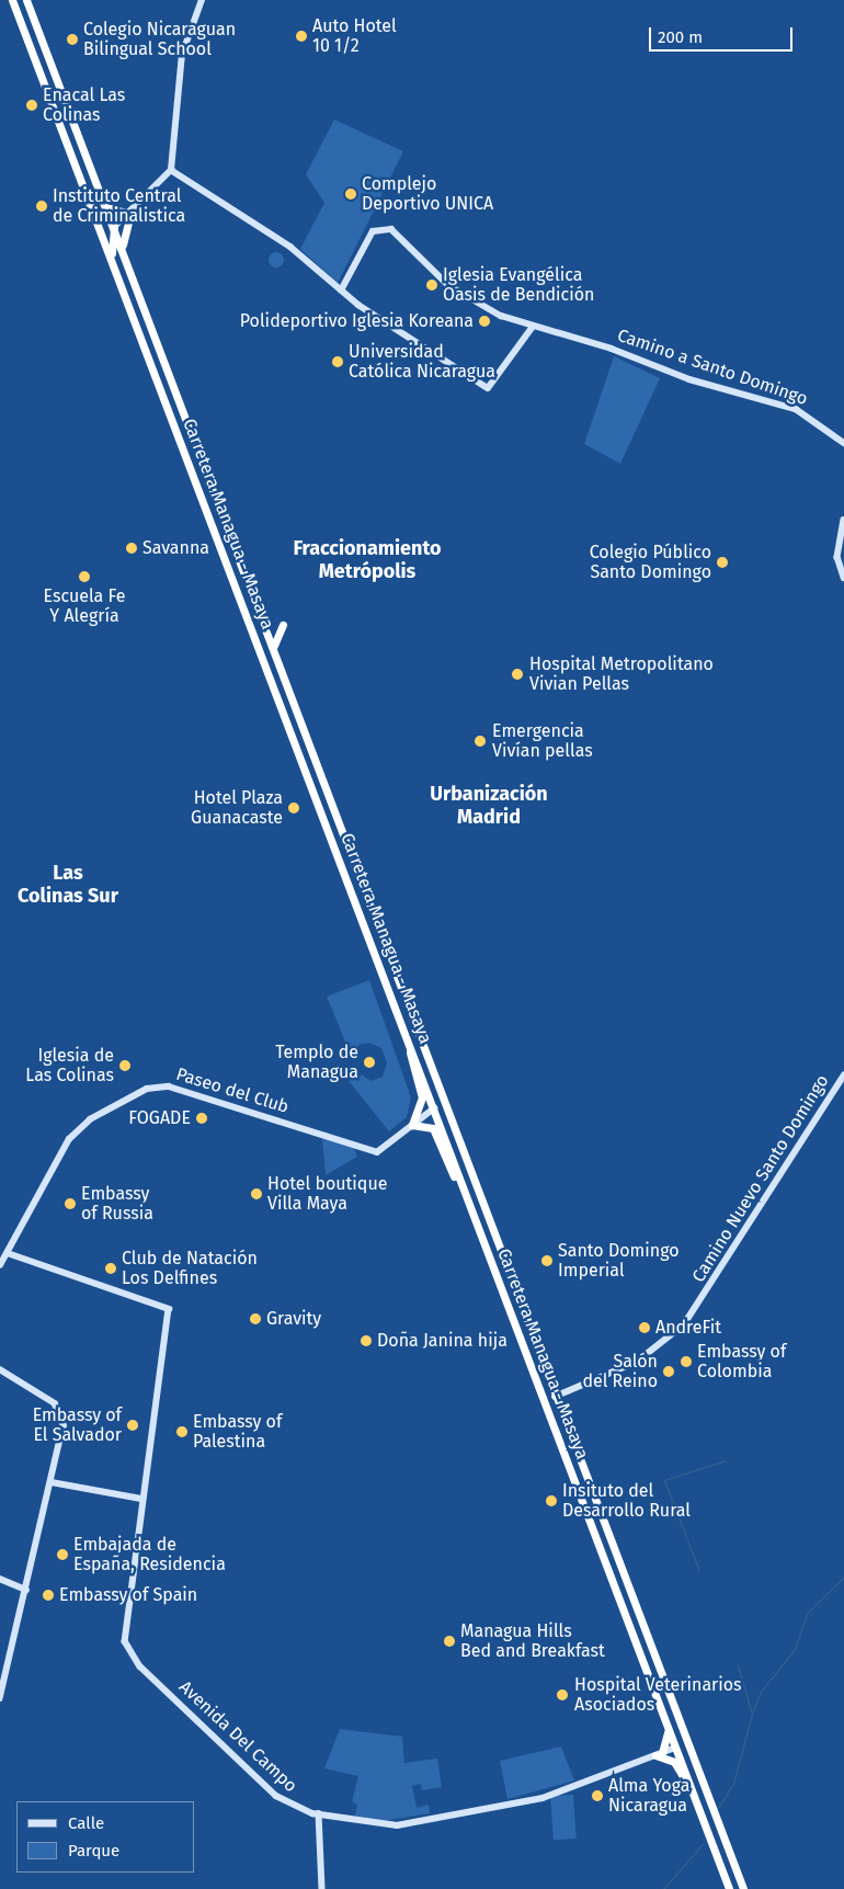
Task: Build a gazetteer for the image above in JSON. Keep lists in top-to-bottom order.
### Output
{
  "streets": {
    "highway": ["Carretera Managua - Masaya"],
    "street": [
      "Camino a Santo Domingo",
      "Paseo del Club",
      "Camino Nuevo Santo Domingo",
      "Avenida Del Campo"
    ]
  },
  "crossings": [
    ["Carretera Managua - Masaya", "Camino Nuevo Santo Domingo"],
    ["Carretera Managua - Masaya", "Avenida Del Campo"],
    ["Paseo del Club", "Avenida Del Campo"]
  ],
  "districts": ["Fraccionamiento Metrópolis", "Urbanización Madrid", "Las Colinas Sur"],
  "places": [
    "Auto Hotel 10 1/2",
    "Colegio Nicaraguan Bilingual School",
    "Enacal Las Colinas",
    "Complejo Deportivo UNICA",
    "Instituto Central de Criminalistica",
    "Iglesia Evangélica Oasis de Bendición",
    "Polideportivo Iglesia Koreana",
    "Universidad Católica Nicaragua",
    "Savanna",
    "Colegio Público Santo Domingo",
    "Escuela Fe Y Alegría",
    "Hospital Metropolitano Vivian Pellas",
    "Emergencia Vivían pellas",
    "Hotel Plaza Guanacaste",
    "Templo de Managua",
    "Iglesia de Las Colinas",
    "FOGADE",
    "Hotel boutique Villa Maya",
    "Embassy of Russia",
    "Santo Domingo Imperial",
    "Club de Natación Los Delfines",
    "Gravity",
    "AndreFit",
    "Doña Janina hija",
    "Embassy of Colombia",
    "Salón del Reino",
    "Embassy of El Salvador",
    "Embassy of Palestina",
    "Insituto del Desarrollo Rural",
    "Embajada de España, Residencia",
    "Embassy of Spain",
    "Managua Hills Bed and Breakfast",
    "Hospital Veterinarios Asociados",
    "Alma Yoga Nicaragua"
  ],
  "legend": ["Calle", "Parque"],
  "scale_bar": "200 m"
}
